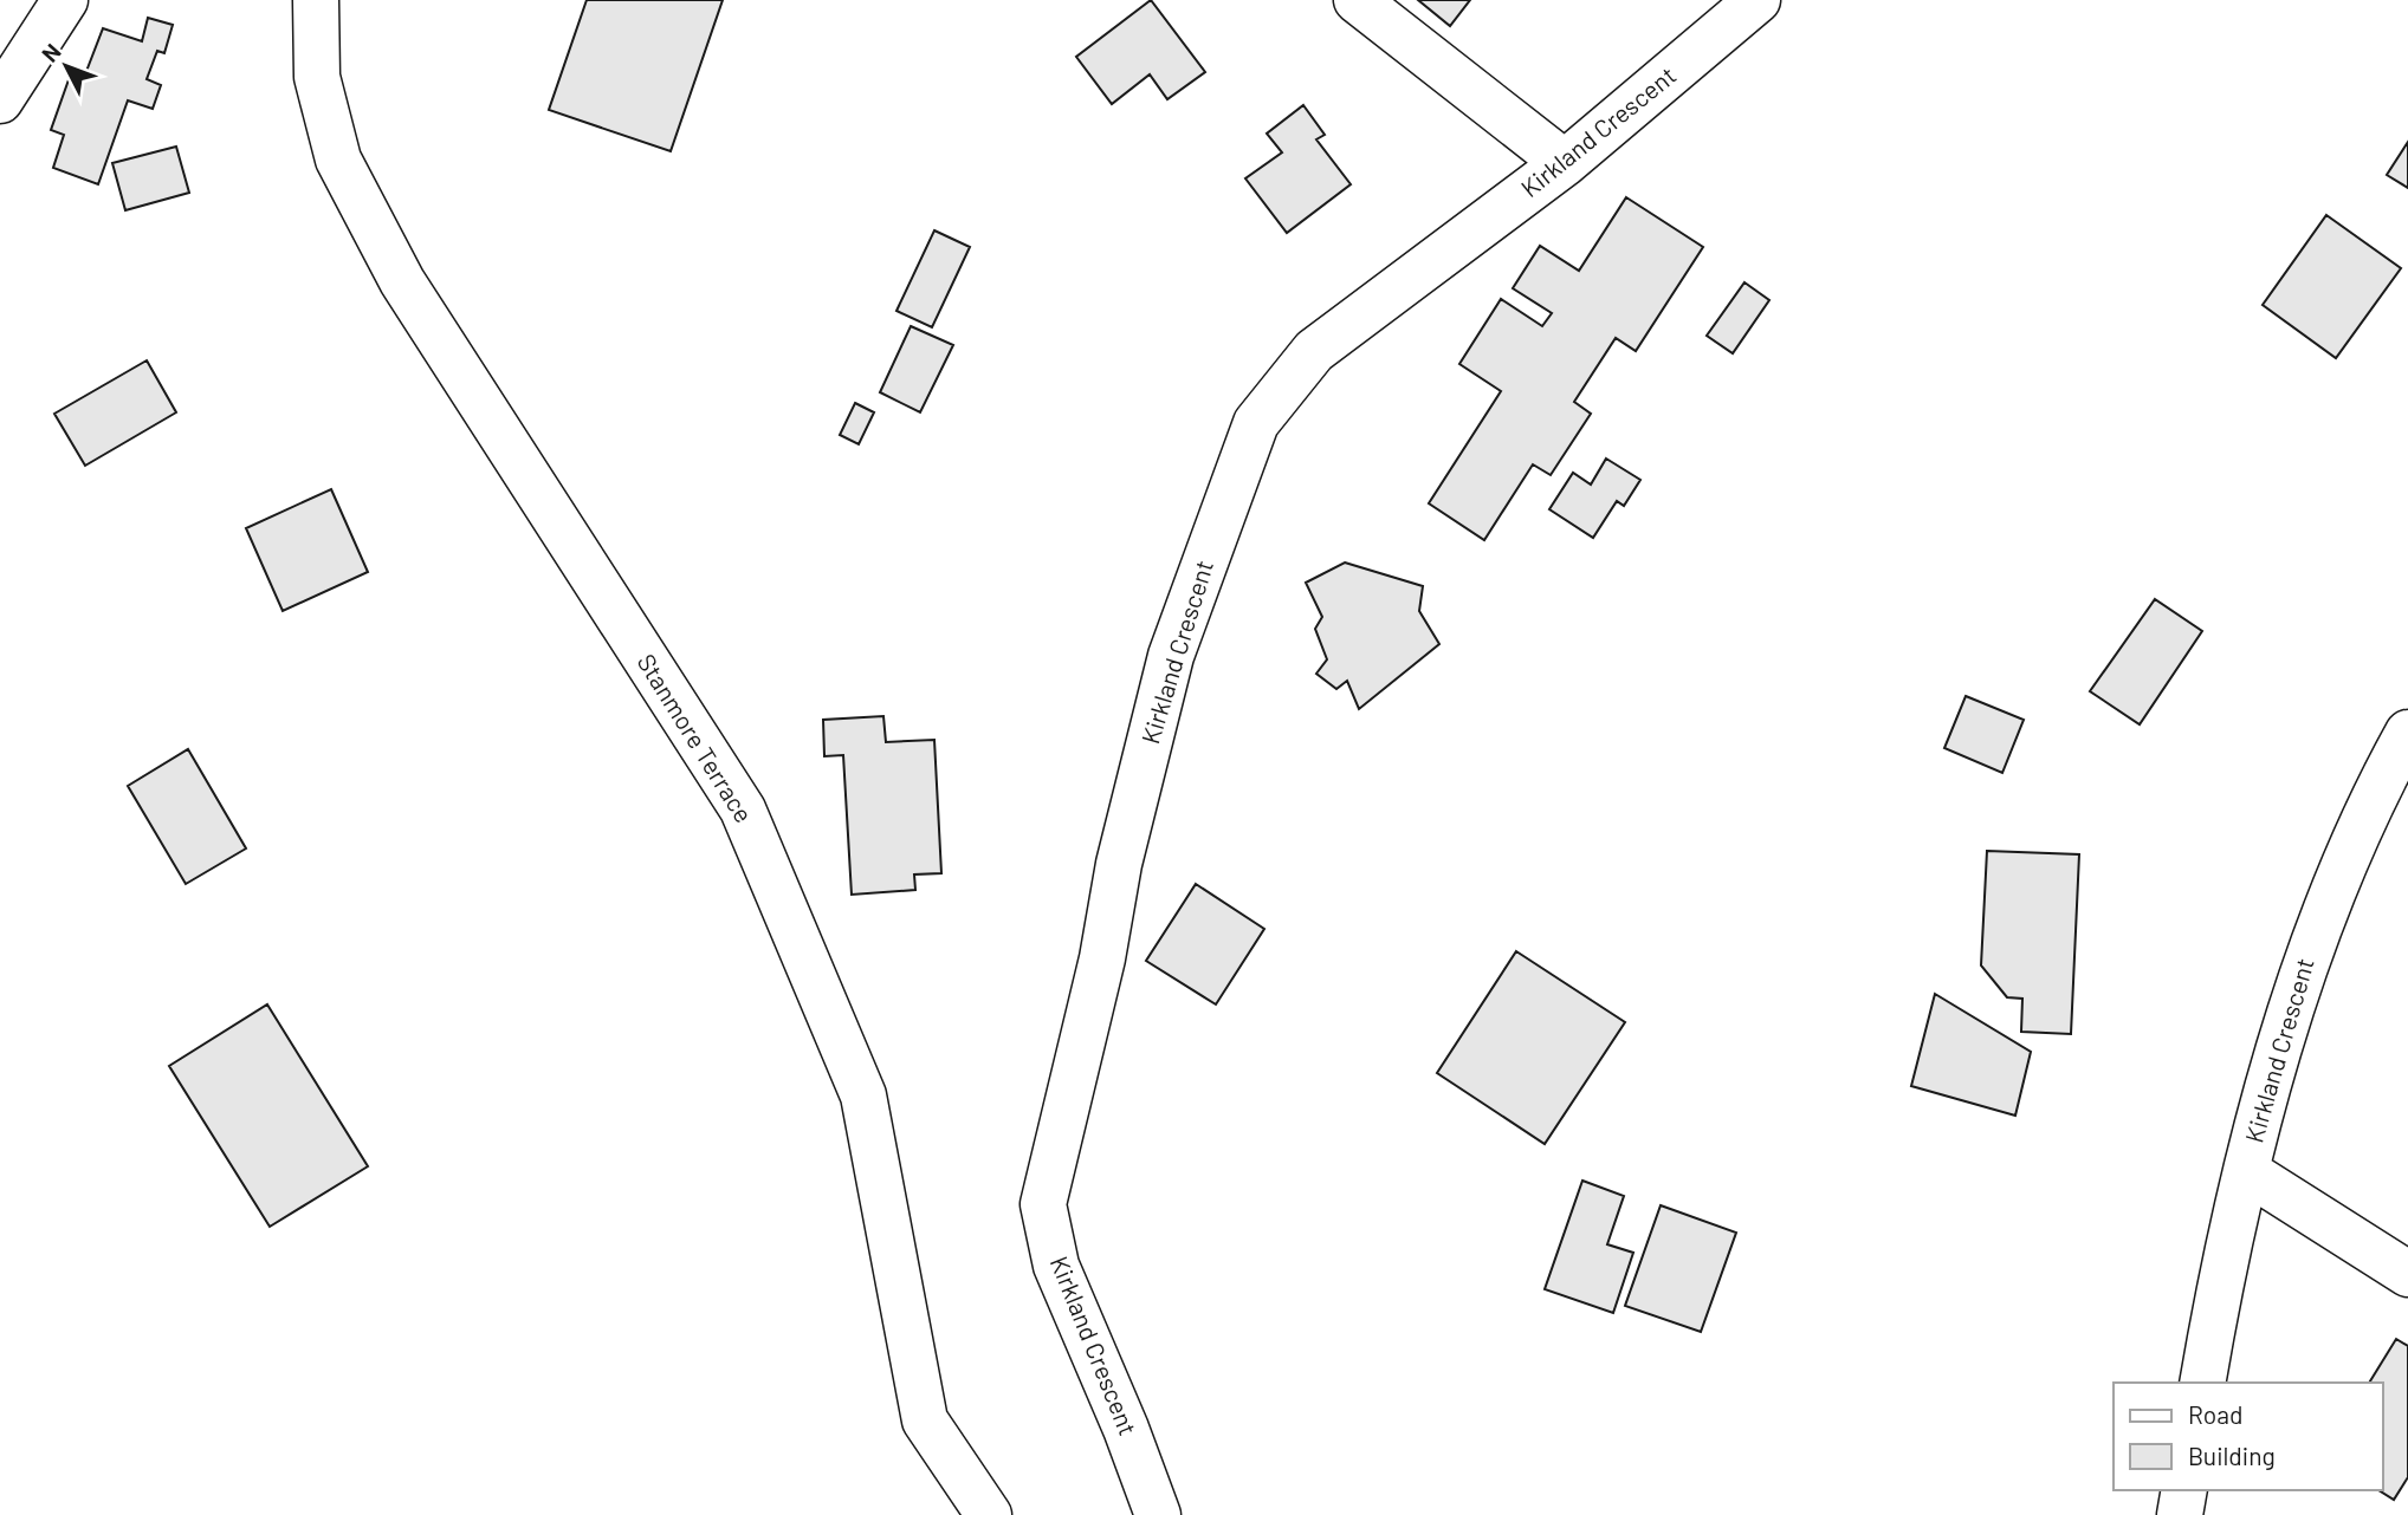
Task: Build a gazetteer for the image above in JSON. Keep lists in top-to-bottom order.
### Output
{
  "streets": {
    "street": ["Kirkland Crescent", "Stanmore Terrace"]
  },
  "legend": ["Road", "Building"],
  "north": "top left"
}
